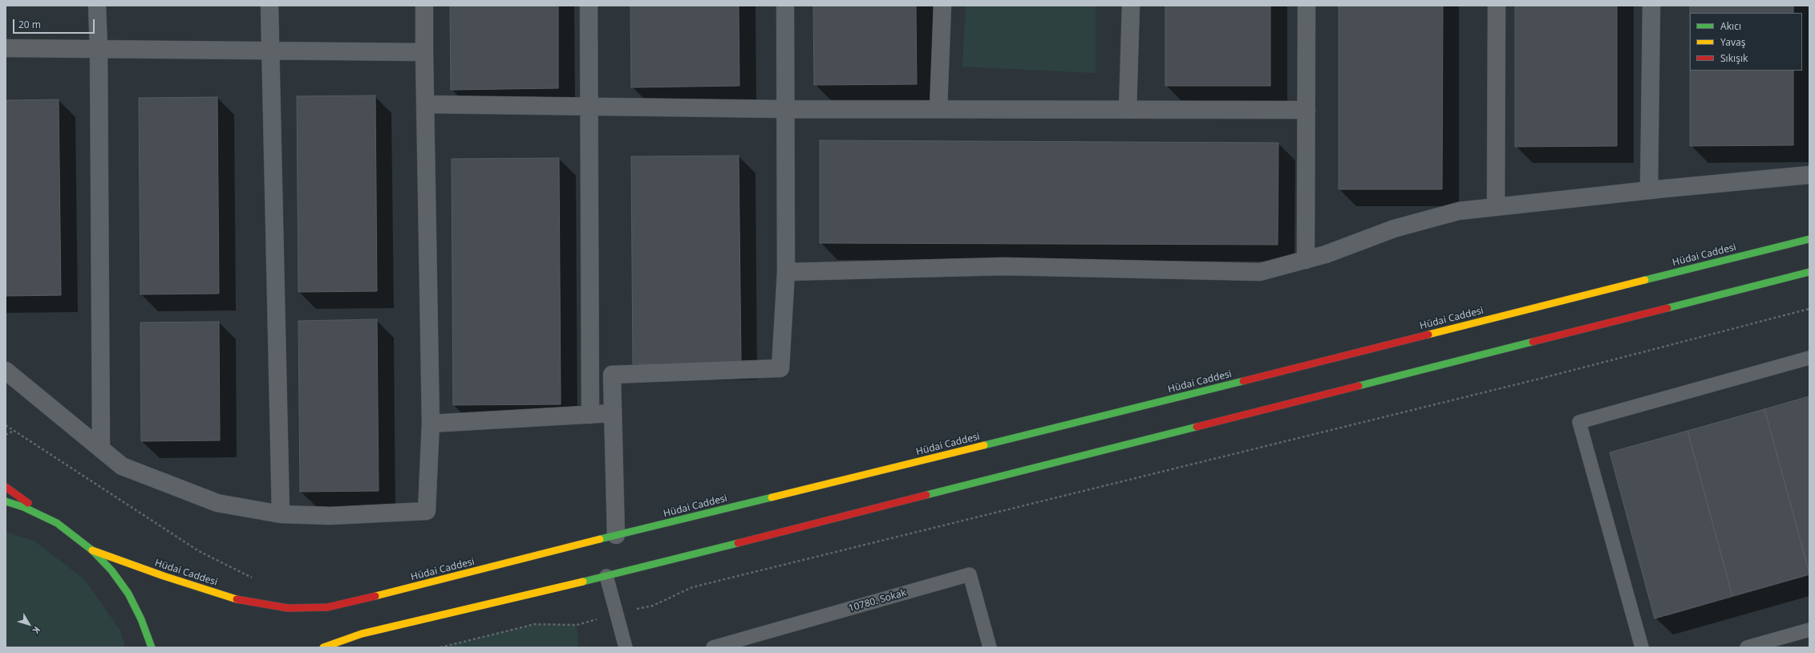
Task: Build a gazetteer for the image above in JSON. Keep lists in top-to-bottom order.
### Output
{
  "streets": {
    "street": ["Hüdai Caddesi"],
    "lane": ["10780. Sokak"]
  },
  "legend": ["Akıcı", "Yavaş", "Sıkışık"],
  "scale_bar": "20 m",
  "north": "bottom right"
}
